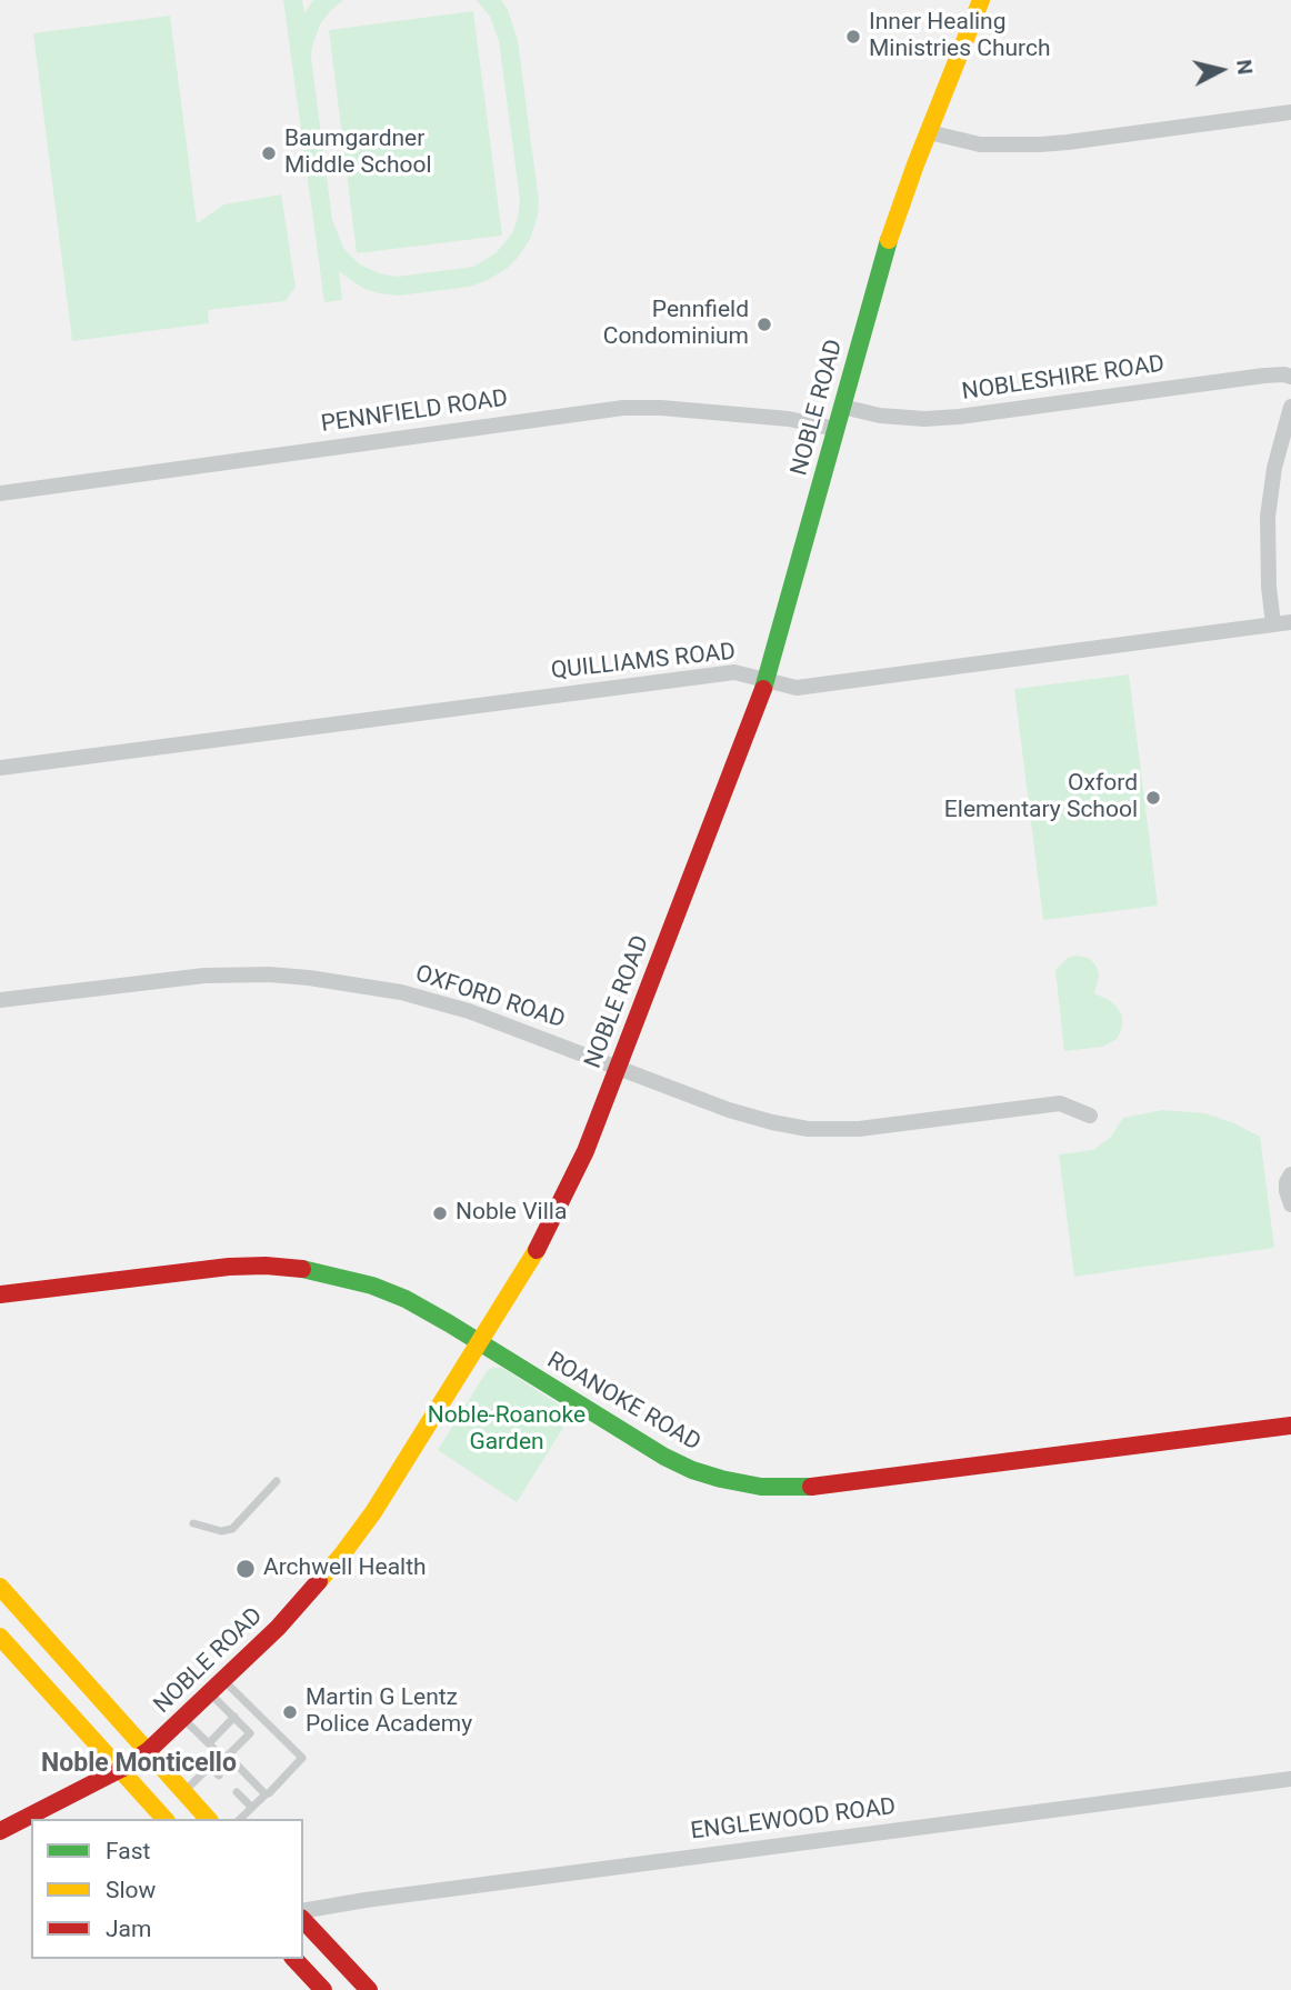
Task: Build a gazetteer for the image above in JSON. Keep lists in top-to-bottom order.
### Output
{
  "streets": {
    "main road": ["NOBLE ROAD", "ROANOKE ROAD"],
    "street": [
      "NOBLESHIRE ROAD",
      "PENNFIELD ROAD",
      "QUILLIAMS ROAD",
      "OXFORD ROAD",
      "ENGLEWOOD ROAD"
    ]
  },
  "crossings": [
    ["NOBLESHIRE ROAD", "NOBLE ROAD"],
    ["NOBLE ROAD", "PENNFIELD ROAD"],
    ["NOBLE ROAD", "QUILLIAMS ROAD"],
    ["NOBLE ROAD", "OXFORD ROAD"],
    ["NOBLE ROAD", "ROANOKE ROAD"]
  ],
  "districts": ["Noble Monticello"],
  "parks": ["Noble-Roanoke Garden"],
  "places": [
    "Inner Healing Ministries Church",
    "Baumgardner Middle School",
    "Pennfield Condominium",
    "Oxford Elementary School",
    "Noble Villa",
    "Archwell Health",
    "Martin G Lentz Police Academy"
  ],
  "legend": ["Fast", "Slow", "Jam"],
  "north": "right"
}
